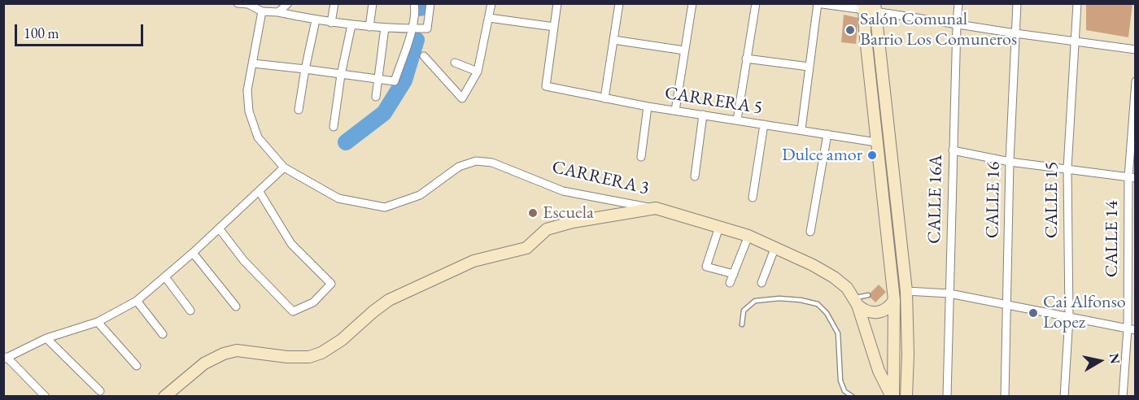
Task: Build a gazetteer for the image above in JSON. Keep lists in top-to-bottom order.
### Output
{
  "streets": {
    "street": [
      "CARRERA 5",
      "CARRERA 3",
      "CALLE 16A",
      "CALLE 16",
      "CALLE 15",
      "CALLE 14"
    ]
  },
  "places": [
    "Salón Comunal Barrio Los Comuneros",
    "Dulce amor",
    "Escuela",
    "Cai Alfonso Lopez"
  ],
  "scale_bar": "100 m",
  "north": "right"
}
